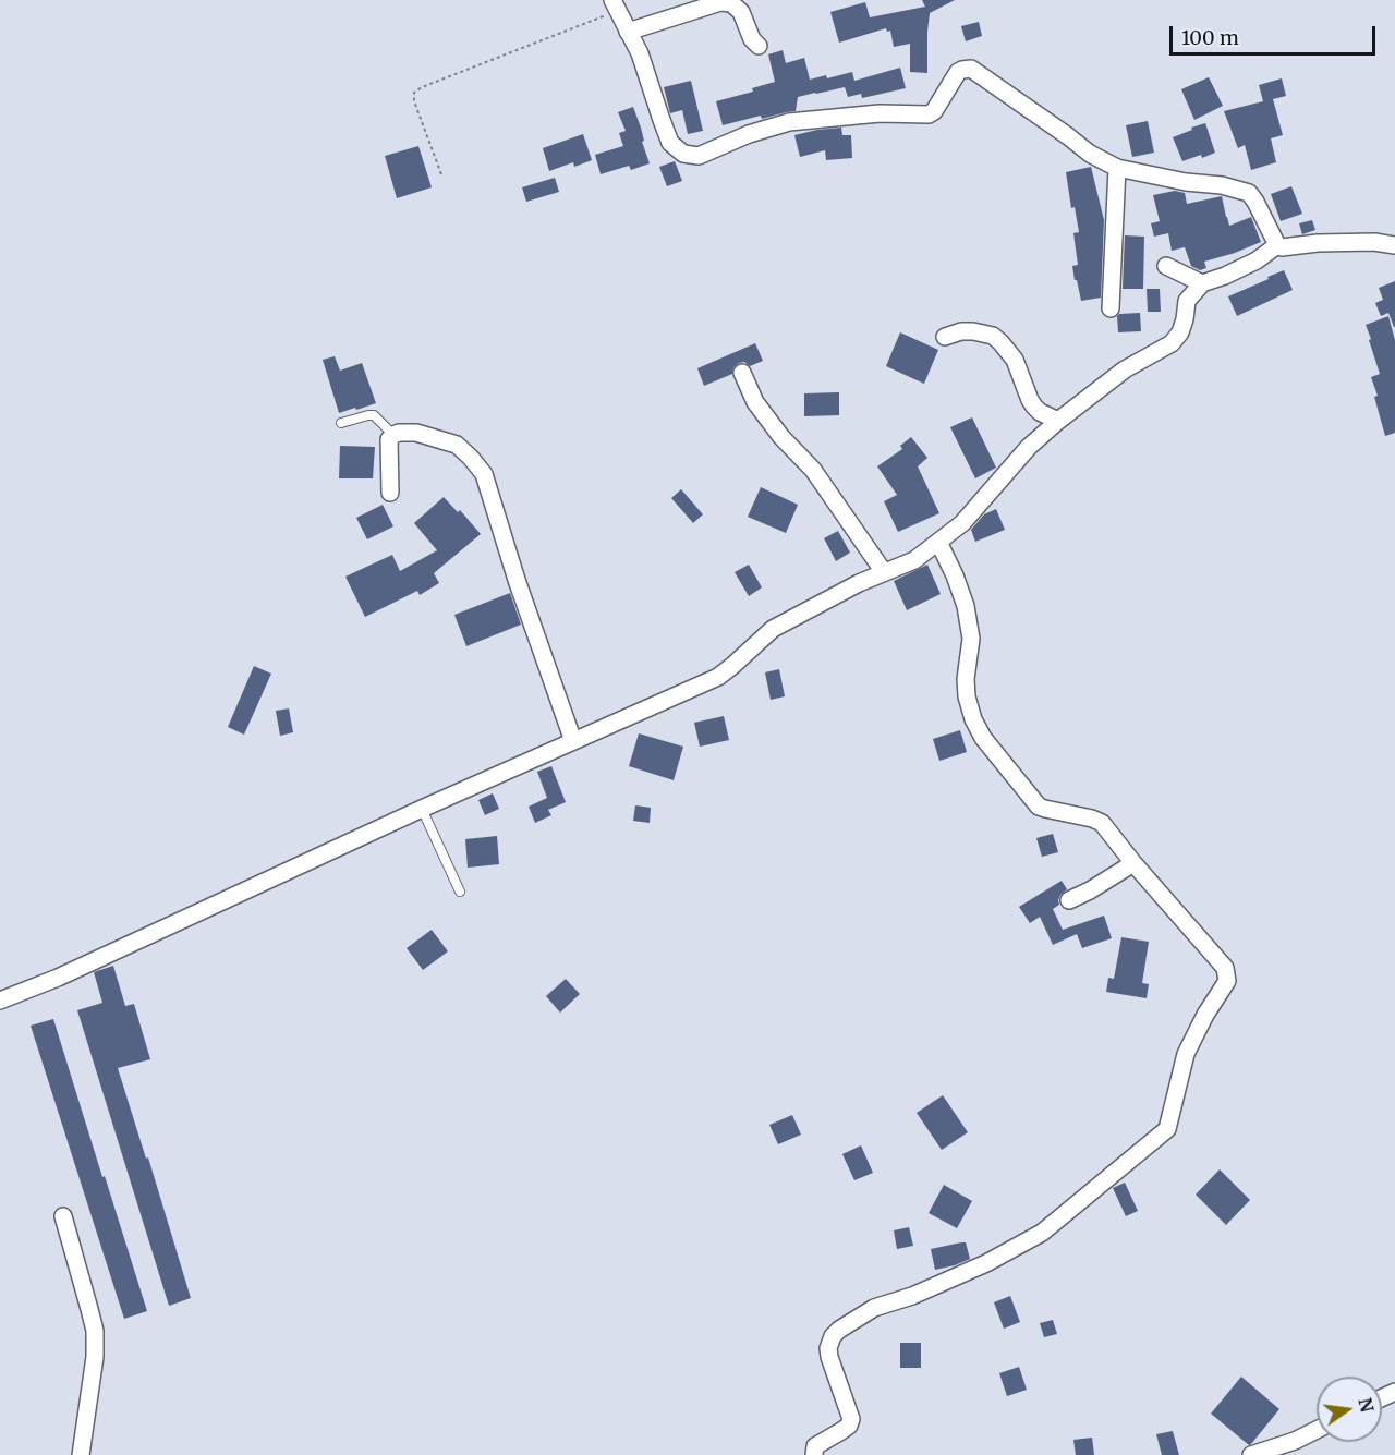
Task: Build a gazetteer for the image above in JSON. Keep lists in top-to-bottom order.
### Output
{
  "scale_bar": "100 m",
  "north": "right"
}
